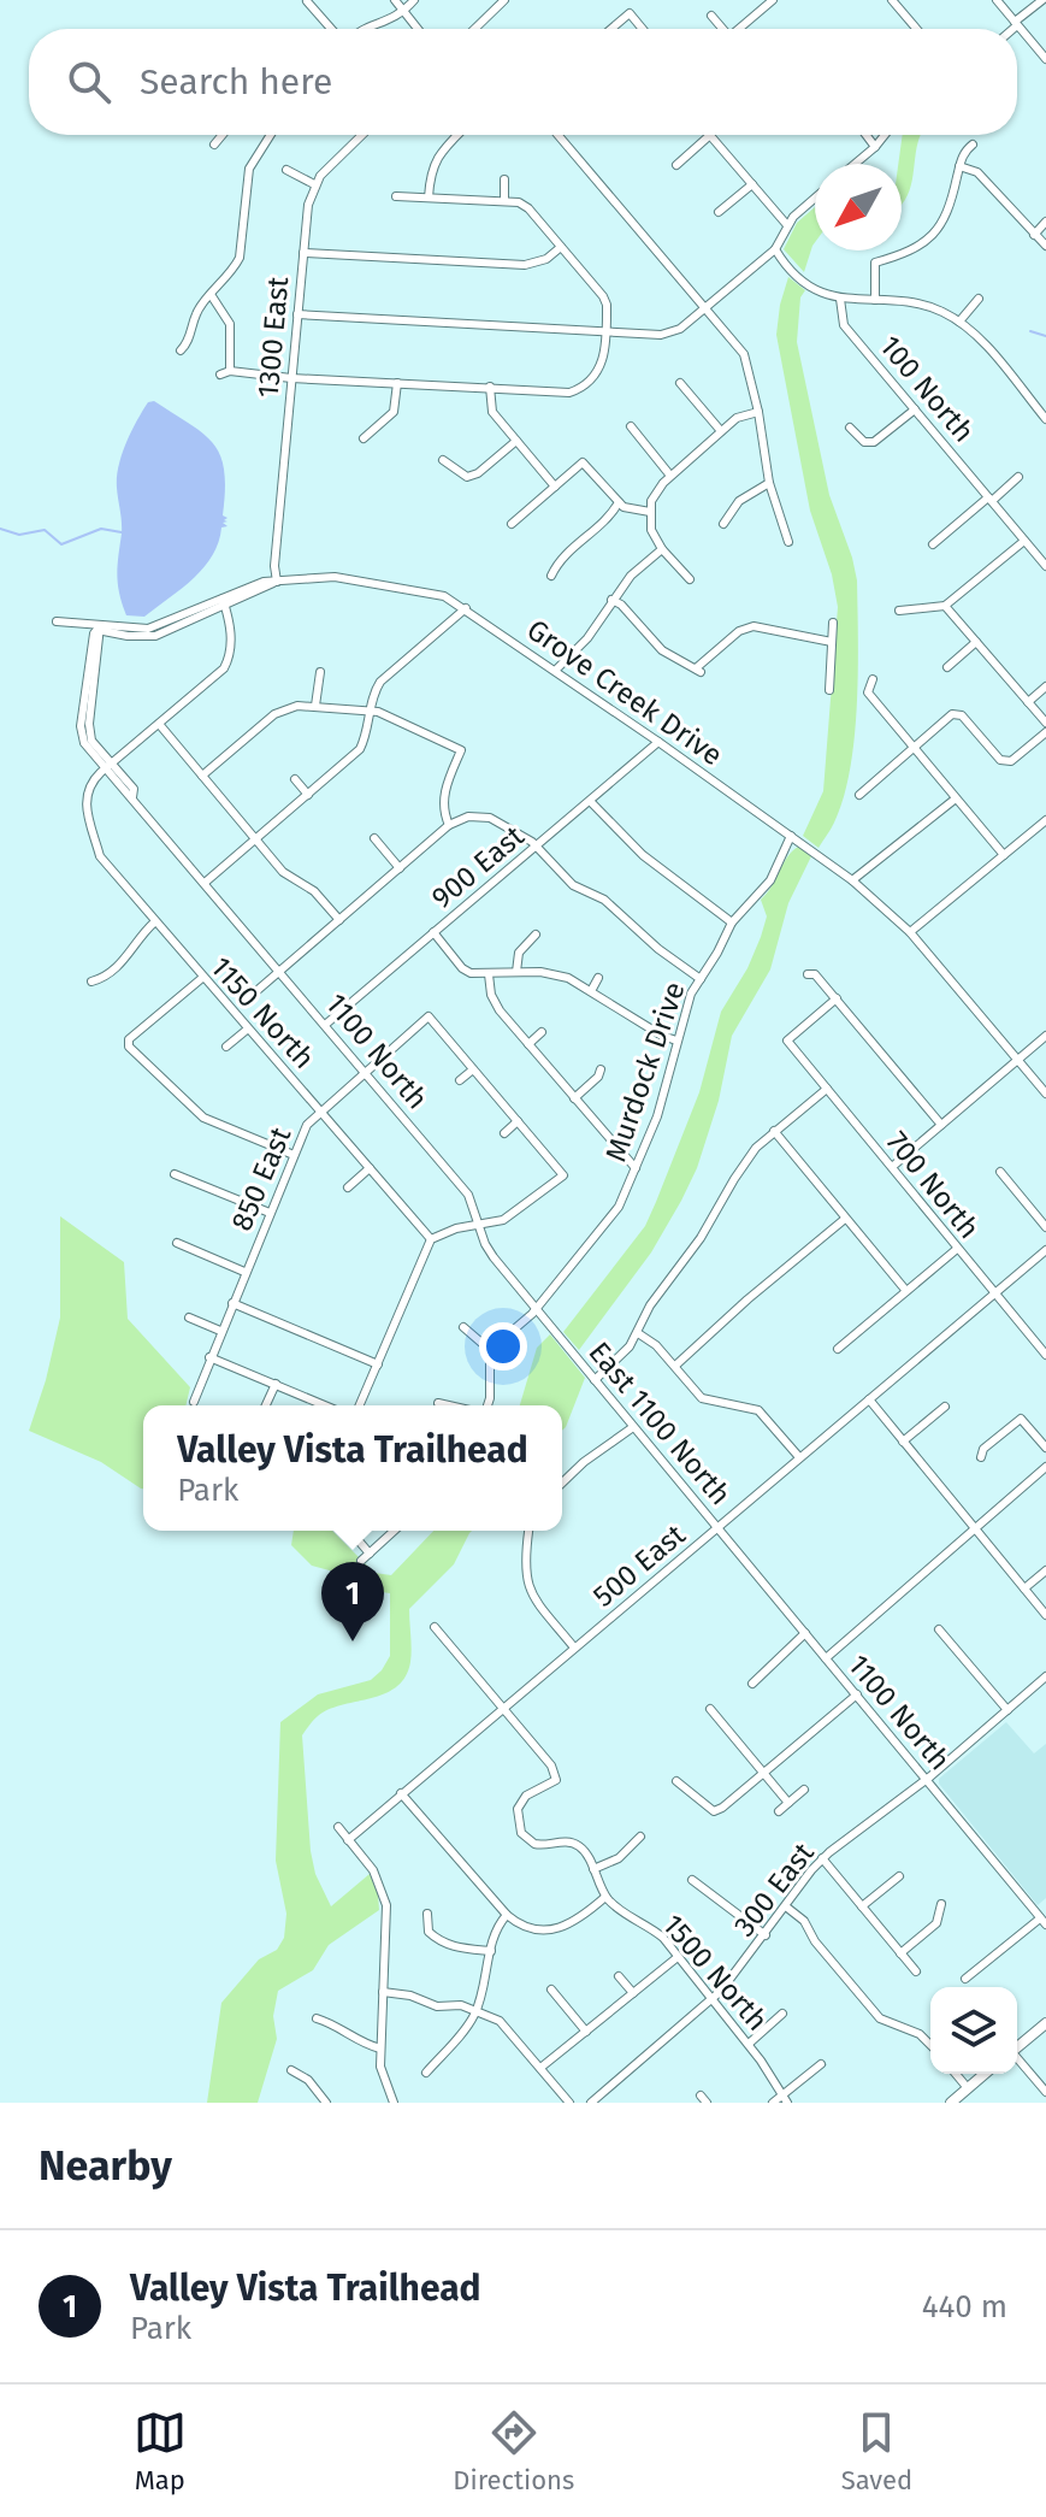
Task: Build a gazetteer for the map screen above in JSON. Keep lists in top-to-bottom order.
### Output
{
  "streets": {
    "street": [
      "1300 East",
      "100 North",
      "Grove Creek Drive",
      "900 East",
      "1150 North",
      "1100 North",
      "Murdock Drive",
      "850 East",
      "700 North",
      "East 1100 North",
      "500 East",
      "300 East",
      "1500 North"
    ]
  },
  "crossings": [
    ["1300 East", "Grove Creek Drive"],
    ["Grove Creek Drive", "900 East"],
    ["Grove Creek Drive", "1100 North"],
    ["Grove Creek Drive", "Murdock Drive"],
    ["900 East", "1100 North"],
    ["1150 North", "1100 North"],
    ["1150 North", "850 East"],
    ["1100 North", "Murdock Drive"],
    ["1100 North", "850 East"],
    ["1100 North", "East 1100 North"],
    ["1100 North", "500 East"],
    ["1100 North", "300 East"],
    ["700 North", "500 East"],
    ["East 1100 North", "500 East"],
    ["300 East", "1500 North"]
  ],
  "north": "bottom left",
  "page": {
    "search": "Search here",
    "popup": ["Valley Vista Trailhead", "Park"],
    "pins": "1",
    "heading": "Nearby",
    "list": [
      {
        "mark": "1",
        "name": "Valley Vista Trailhead",
        "note": "Park",
        "value": "440 m"
      }
    ],
    "nav": ["Map", "Directions", "Saved"]
  }
}
